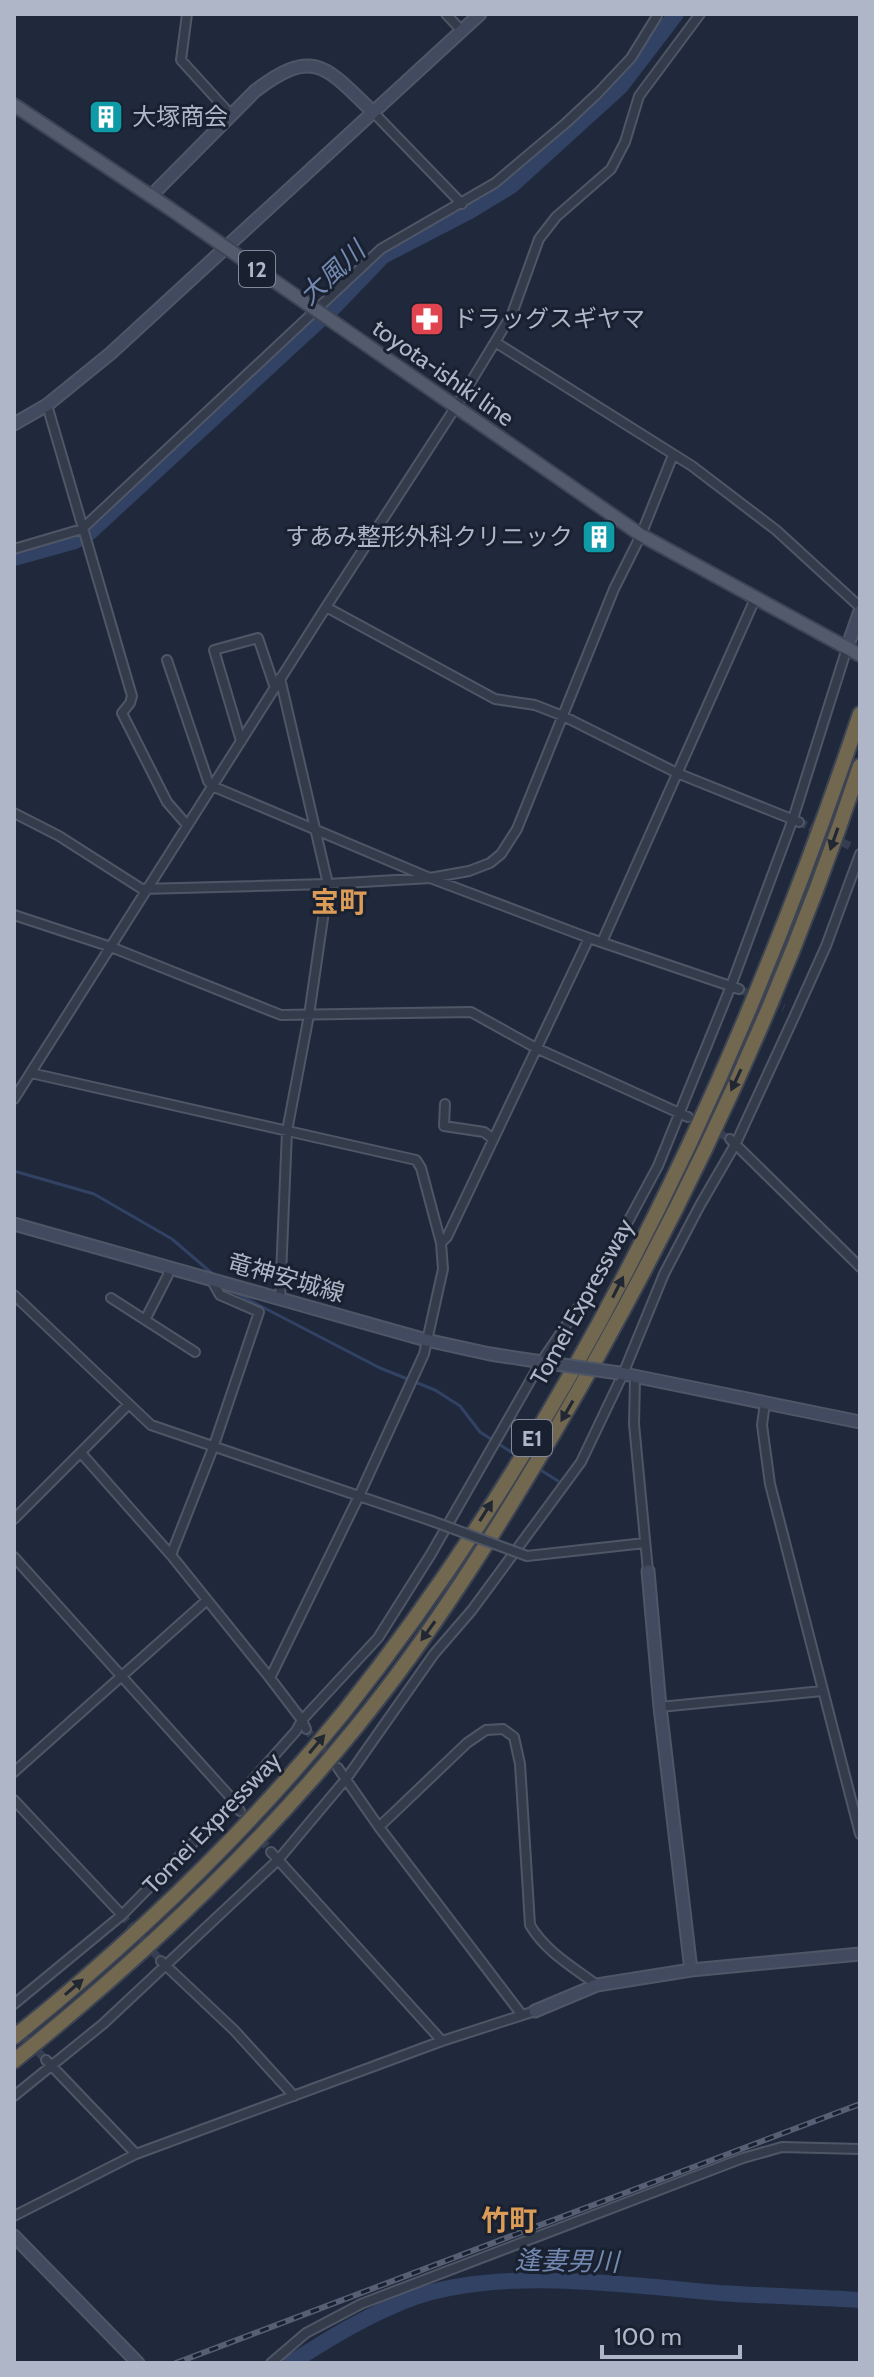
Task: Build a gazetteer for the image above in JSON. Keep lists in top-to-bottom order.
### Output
{
  "streets": {
    "highway": ["Tomei Expressway", "E1"],
    "main road": ["12", "toyota-ishiki line"],
    "street": ["竜神安城線"]
  },
  "districts": ["宝町", "竹町"],
  "water": ["大風川", "逢妻男川"],
  "places": {
    "building": ["大塚商会", "すあみ整形外科クリニック"],
    "pharmacy": ["ドラッグスギヤマ"]
  },
  "scale_bar": "100 m"
}
